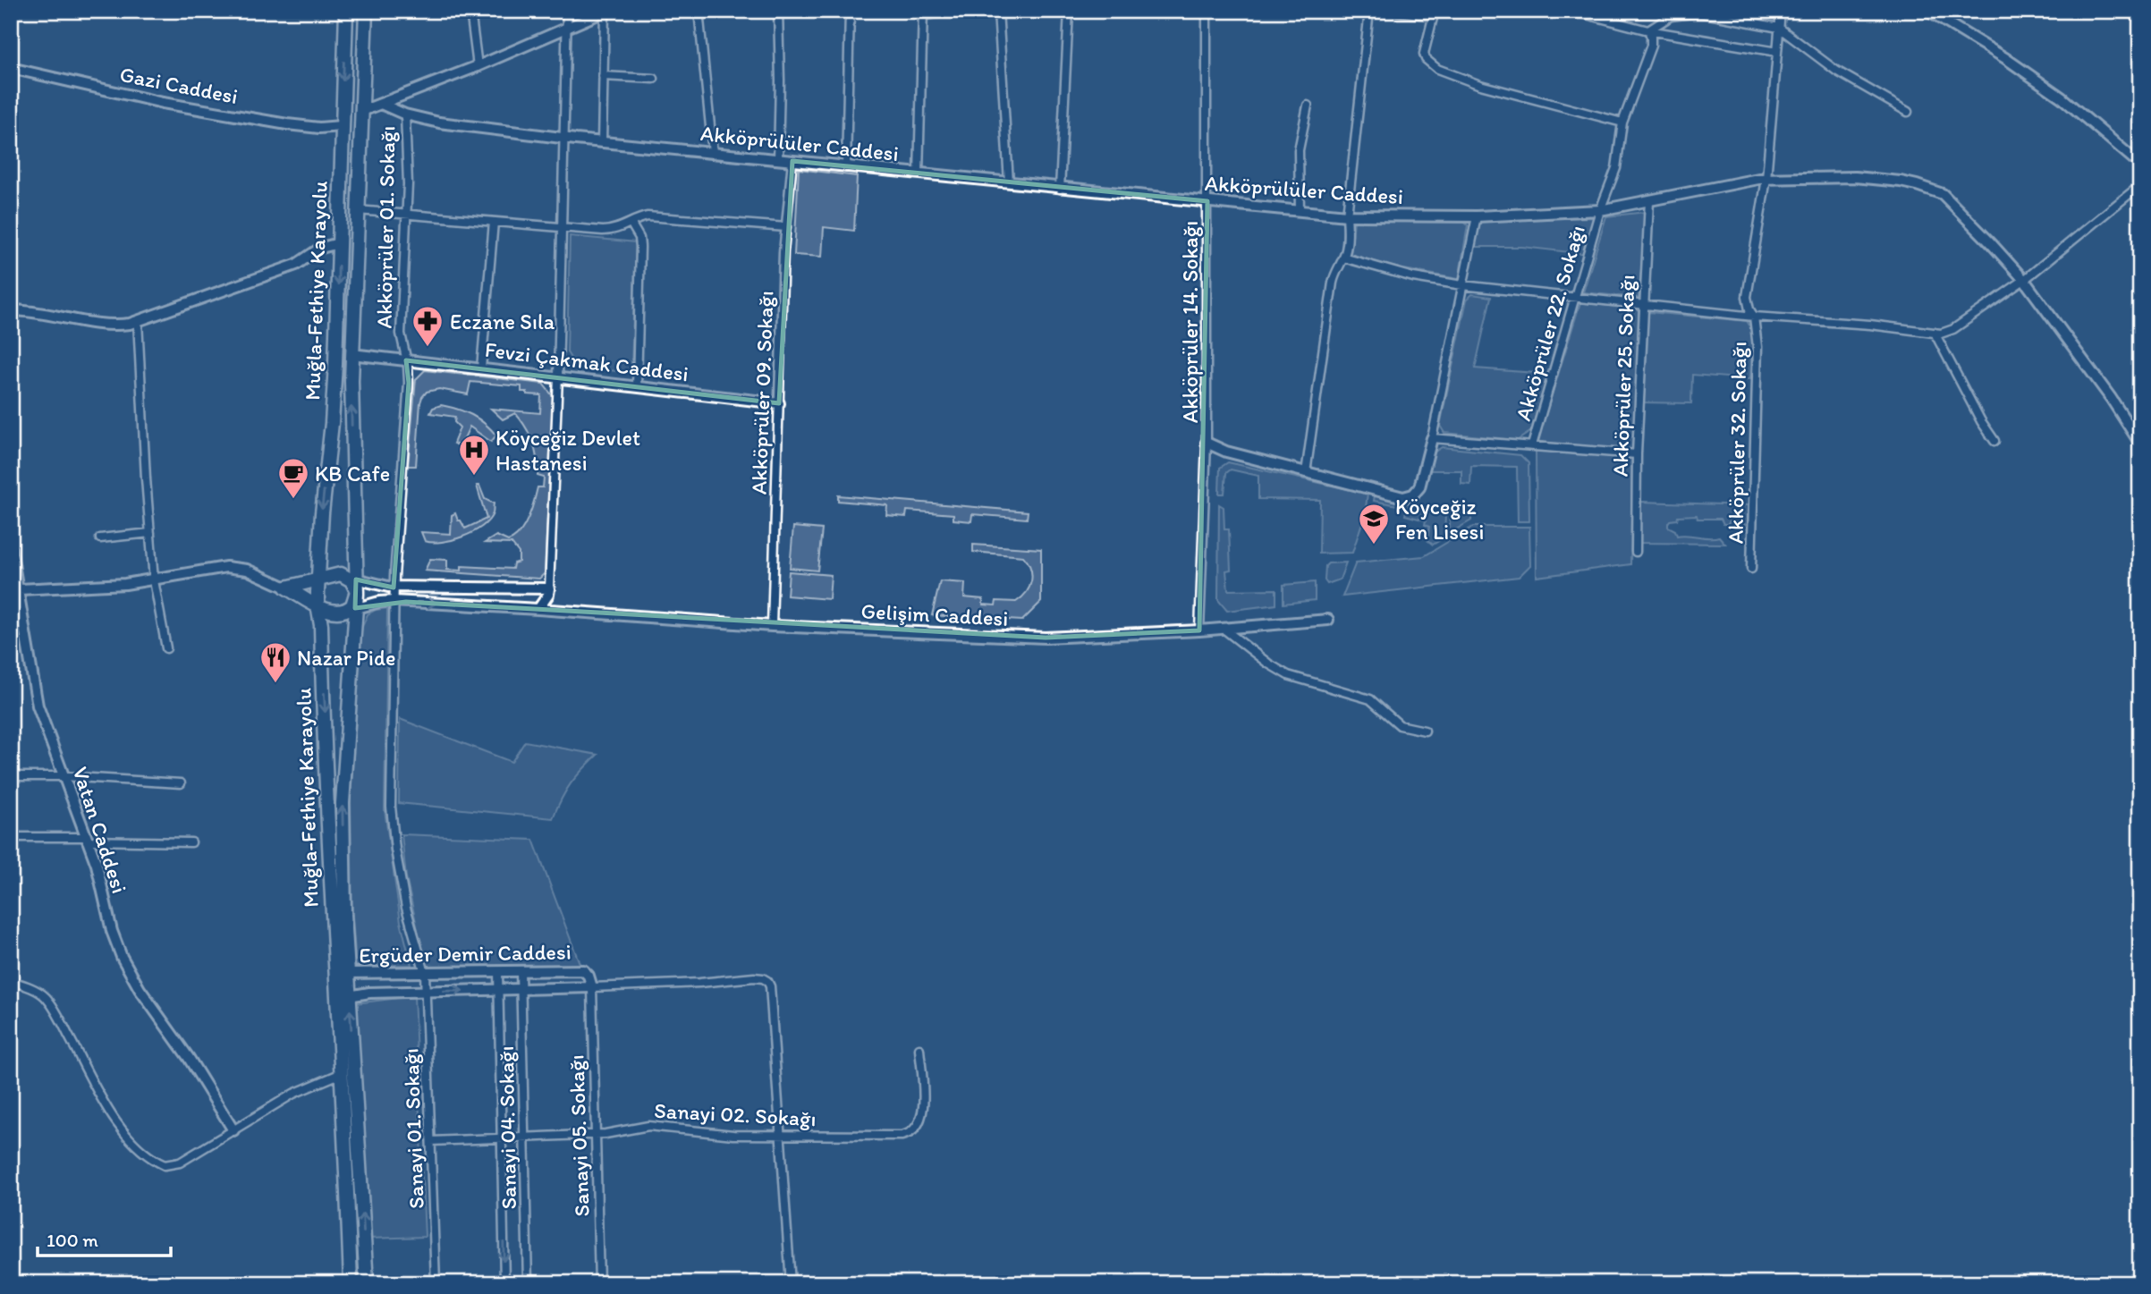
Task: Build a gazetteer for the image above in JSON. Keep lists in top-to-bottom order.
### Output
{
  "streets": {
    "highway": ["Muğla-Fethiye Karayolu"],
    "street": [
      "Gazi Caddesi",
      "Akköprülüler Caddesi",
      "Akköprüler 01. Sokağı",
      "Akköprüler 14. Sokağı",
      "Akköprüler 22. Sokağı",
      "Fevzi Çakmak Caddesi",
      "Akköprüler 25. Sokağı",
      "Akköprüler 09. Sokağı",
      "Akköprüler 32. Sokağı",
      "Gelişim Caddesi",
      "Vatan Caddesi",
      "Ergüder Demir Caddesi",
      "Sanayi 02. Sokağı",
      "Sanayi 04. Sokağı",
      "Sanayi 01. Sokağı",
      "Sanayi 05. Sokağı"
    ]
  },
  "crossings": [
    ["Gazi Caddesi", "Muğla-Fethiye Karayolu"],
    ["Akköprülüler Caddesi", "Akköprüler 01. Sokağı"],
    ["Akköprülüler Caddesi", "Akköprüler 14. Sokağı"],
    ["Akköprülüler Caddesi", "Akköprüler 22. Sokağı"],
    ["Akköprülüler Caddesi", "Akköprüler 25. Sokağı"],
    ["Akköprülüler Caddesi", "Akköprüler 09. Sokağı"],
    ["Akköprülüler Caddesi", "Akköprüler 32. Sokağı"],
    ["Akköprüler 01. Sokağı", "Fevzi Çakmak Caddesi"],
    ["Akköprüler 01. Sokağı", "Gelişim Caddesi"],
    ["Akköprüler 01. Sokağı", "Ergüder Demir Caddesi"],
    ["Akköprüler 01. Sokağı", "Sanayi 01. Sokağı"],
    ["Muğla-Fethiye Karayolu", "Fevzi Çakmak Caddesi"],
    ["Muğla-Fethiye Karayolu", "Gelişim Caddesi"],
    ["Muğla-Fethiye Karayolu", "Ergüder Demir Caddesi"],
    ["Akköprüler 14. Sokağı", "Gelişim Caddesi"],
    ["Fevzi Çakmak Caddesi", "Akköprüler 09. Sokağı"],
    ["Akköprüler 09. Sokağı", "Gelişim Caddesi"],
    ["Ergüder Demir Caddesi", "Sanayi 04. Sokağı"],
    ["Ergüder Demir Caddesi", "Sanayi 01. Sokağı"],
    ["Ergüder Demir Caddesi", "Sanayi 05. Sokağı"],
    ["Sanayi 02. Sokağı", "Sanayi 04. Sokağı"],
    ["Sanayi 02. Sokağı", "Sanayi 01. Sokağı"],
    ["Sanayi 02. Sokağı", "Sanayi 05. Sokağı"]
  ],
  "places": {
    "pharmacy": ["Eczane Sıla"],
    "hospital": ["Köyceğiz Devlet Hastanesi"],
    "cafe": ["KB Cafe"],
    "school or university": ["Köyceğiz Fen Lisesi"],
    "restaurant": ["Nazar Pide"]
  },
  "scale_bar": "100 m"
}
